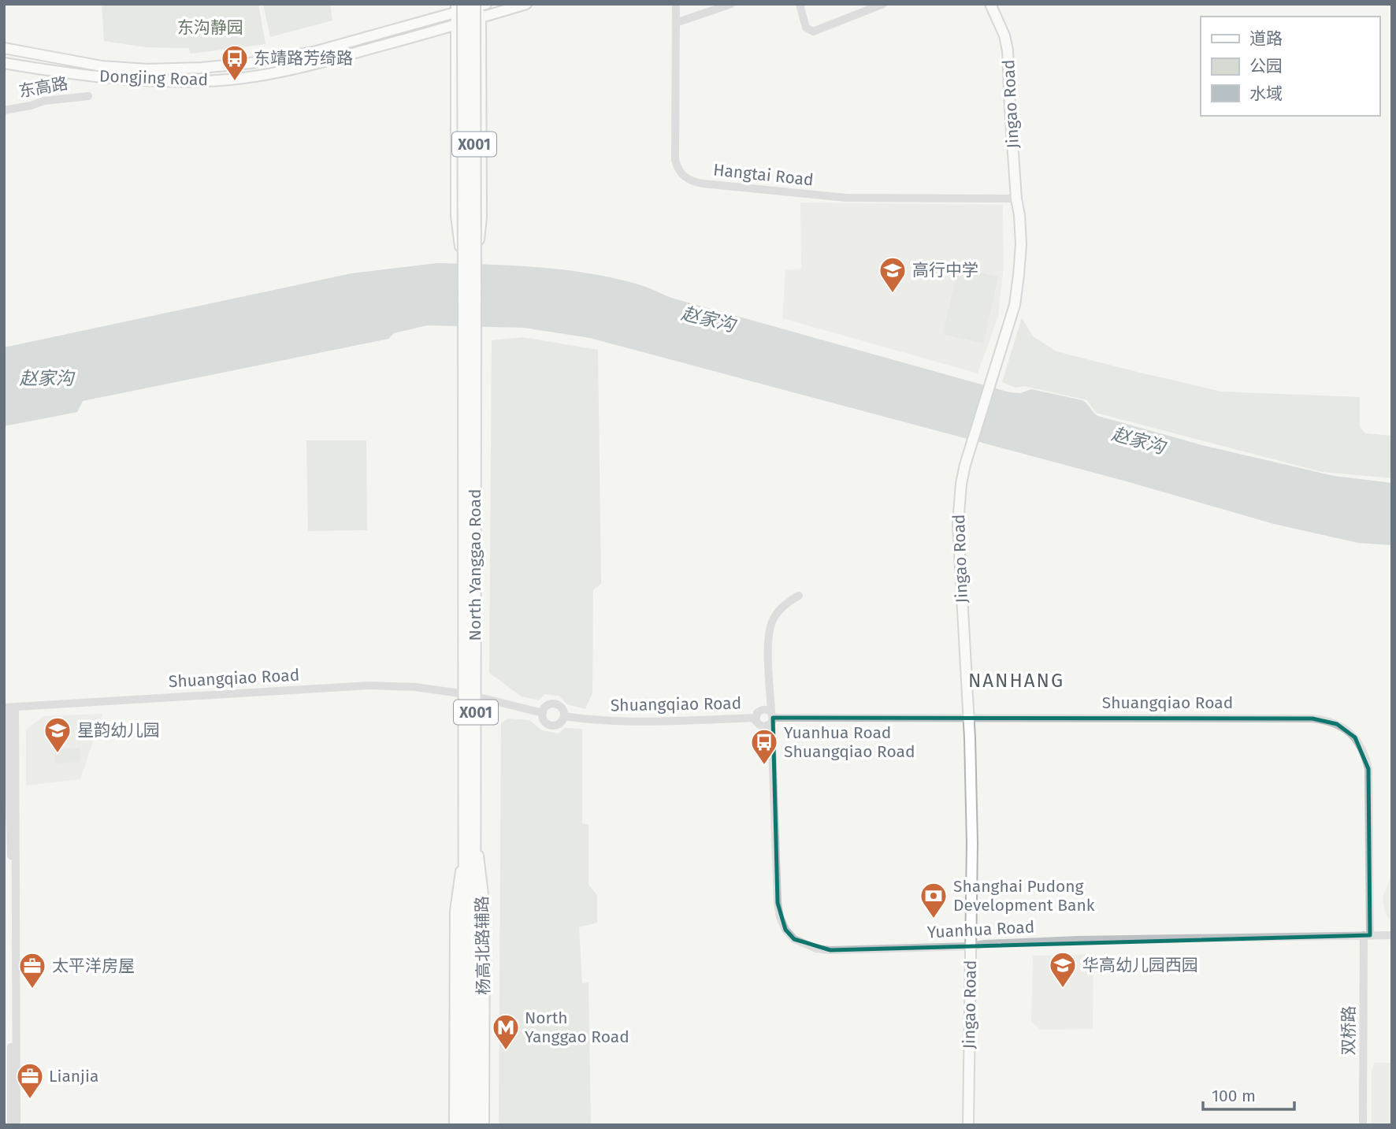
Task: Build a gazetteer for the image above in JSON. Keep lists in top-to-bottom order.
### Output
{
  "streets": {
    "highway": ["X001", "North Yanggao Road"],
    "main road": ["Dongjing Road", "Jingao Road", "杨高北路辅路"],
    "street": [
      "东高路",
      "Hangtai Road",
      "Shuangqiao Road",
      "Yuanhua Road",
      "双桥路"
    ]
  },
  "crossings": [
    ["Dongjing Road", "X001"],
    ["Dongjing Road", "North Yanggao Road"],
    ["Jingao Road", "Hangtai Road"],
    ["Jingao Road", "Shuangqiao Road"],
    ["Jingao Road", "Yuanhua Road"],
    ["X001", "North Yanggao Road"],
    ["North Yanggao Road", "Shuangqiao Road"],
    ["North Yanggao Road", "杨高北路辅路"],
    ["Shuangqiao Road", "Yuanhua Road"],
    ["Shuangqiao Road", "双桥路"],
    ["Yuanhua Road", "双桥路"]
  ],
  "districts": ["NANHANG"],
  "water": ["赵家沟"],
  "parks": ["东沟静园"],
  "places": {
    "bus stop": ["东靖路芳绮路", "Yuanhua Road Shuangqiao Road"],
    "school or university": ["高行中学", "星韵幼儿园", "华高幼儿园西园"],
    "bank": ["Shanghai Pudong Development Bank"],
    "office": ["太平洋房屋", "Lianjia"],
    "metro station": ["North Yanggao Road"]
  },
  "legend": ["道路", "公园", "水域"],
  "scale_bar": "100 m"
}
